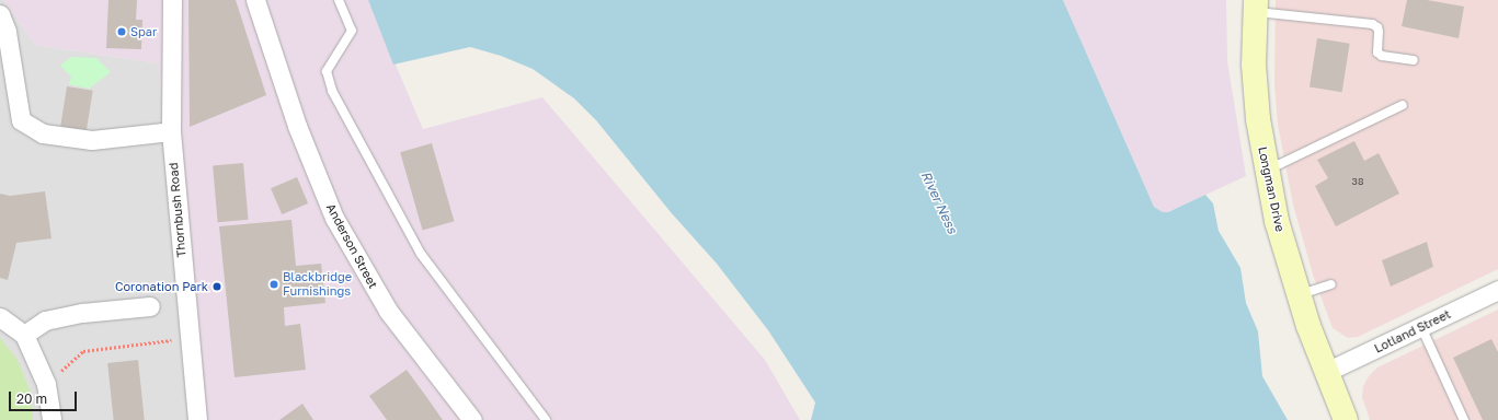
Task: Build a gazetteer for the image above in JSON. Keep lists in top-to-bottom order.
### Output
{
  "streets": {
    "street": [
      "Longman Drive",
      "Thornbush Road",
      "Anderson Street",
      "Lotland Street"
    ]
  },
  "crossings": [
    ["Longman Drive", "Lotland Street"]
  ],
  "water": ["River Ness"],
  "places": ["Spar", "Blackbridge Furnishings", "Coronation Park"],
  "house_numbers": ["38"],
  "scale_bar": "20 m"
}
